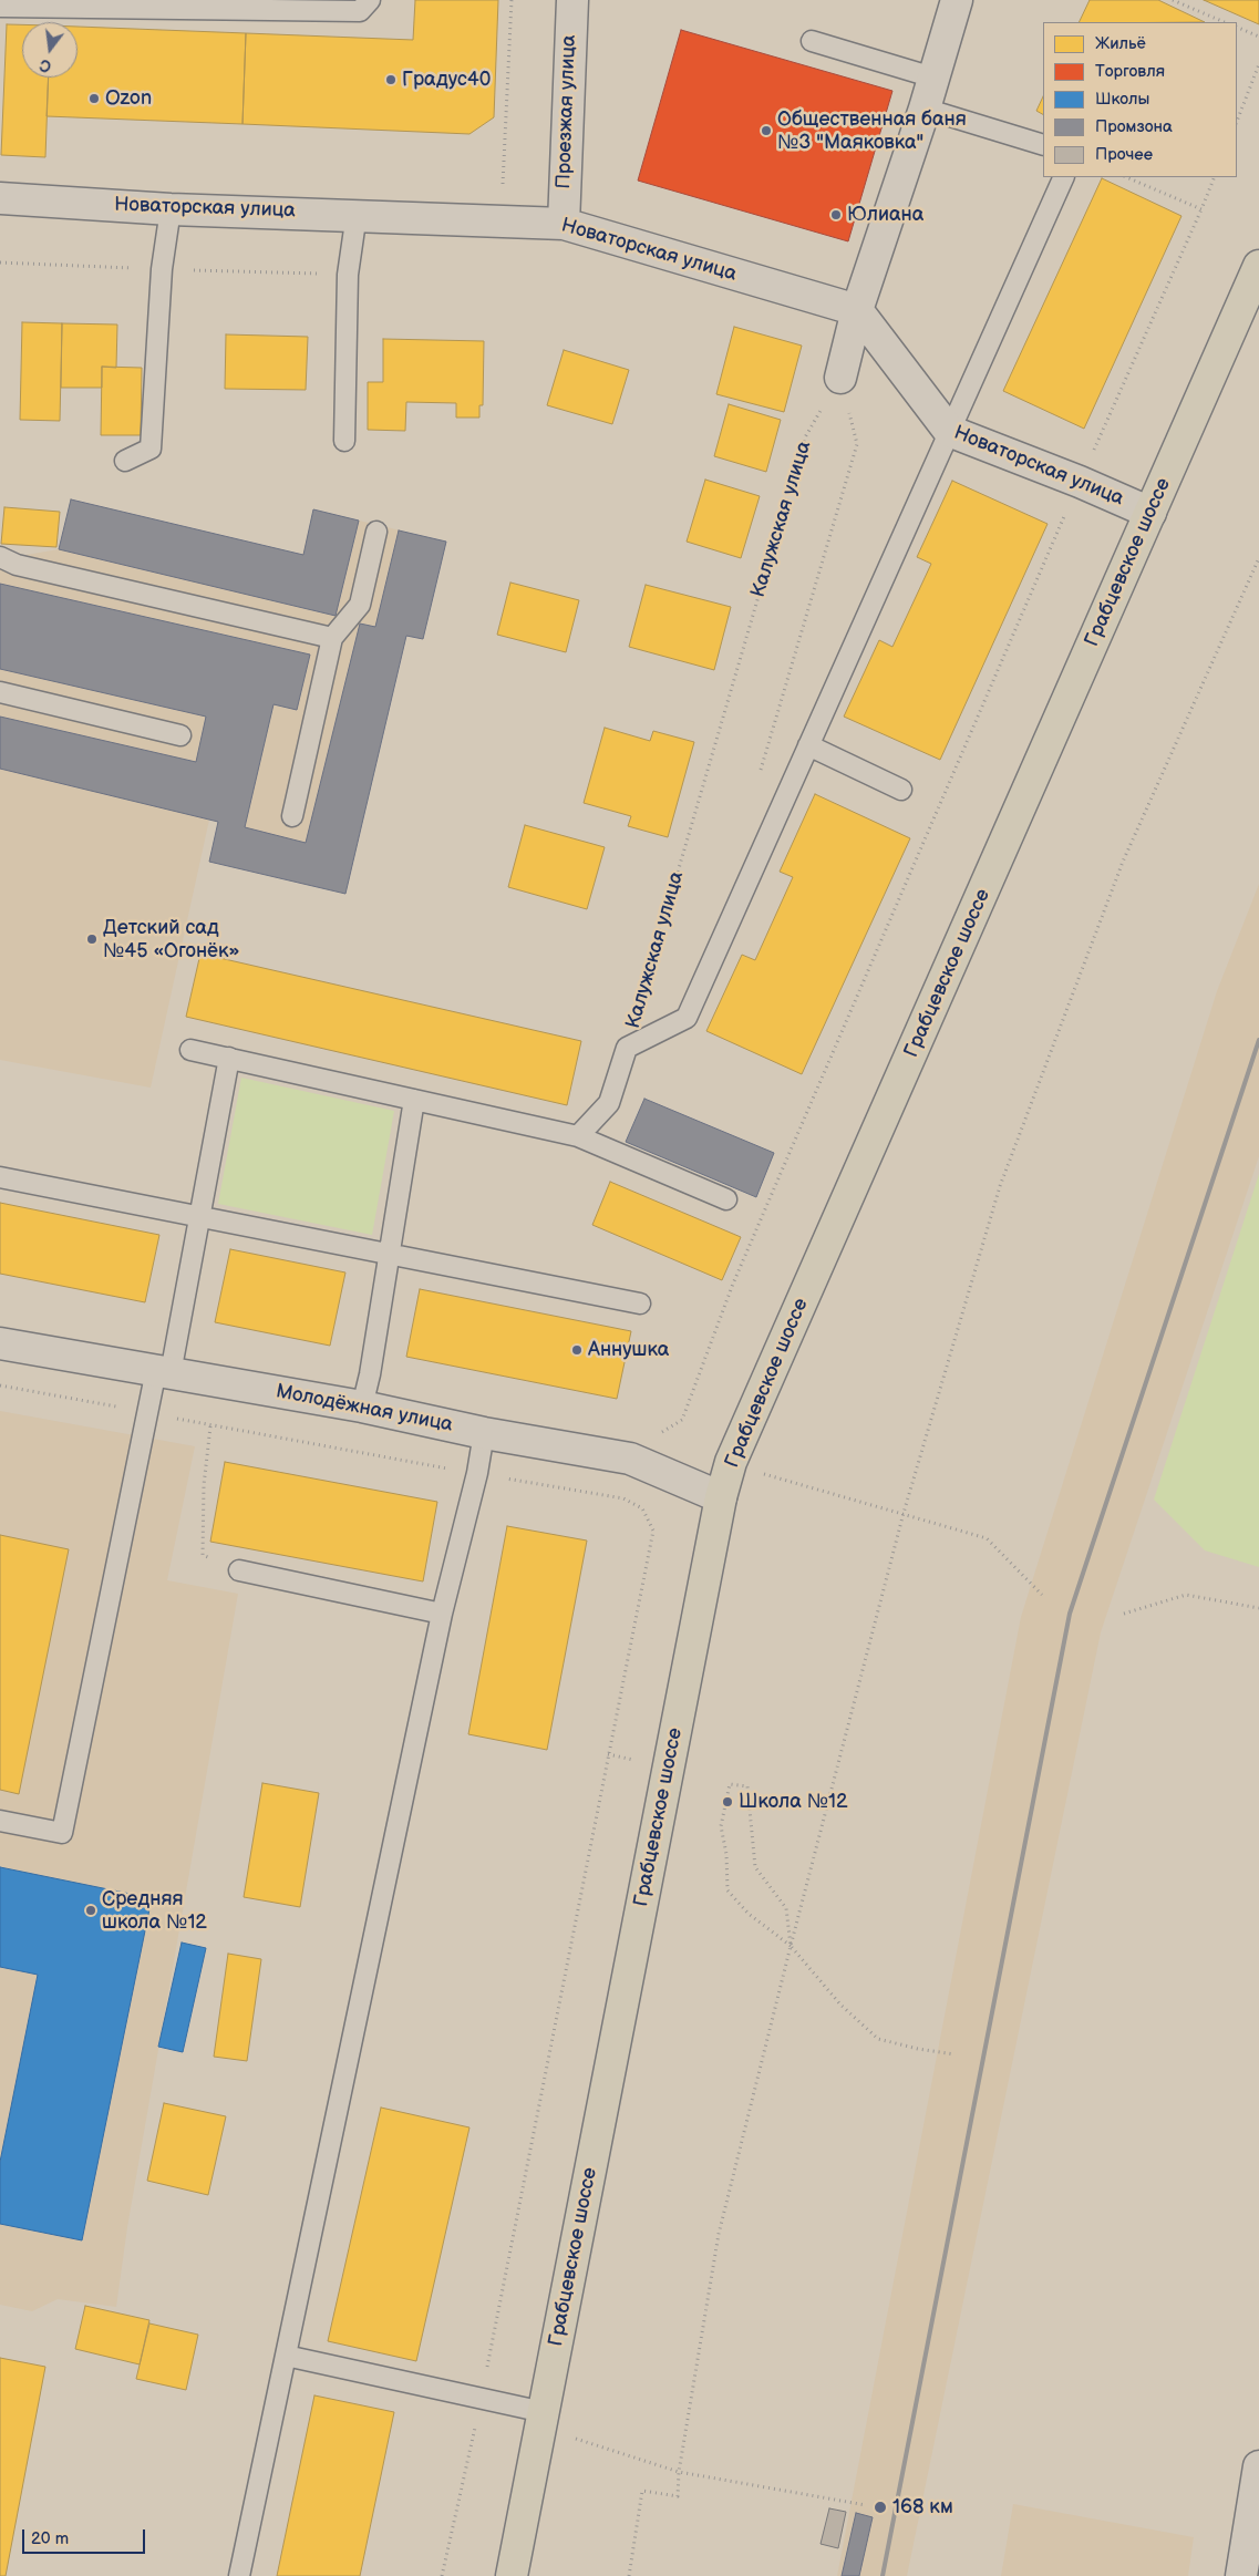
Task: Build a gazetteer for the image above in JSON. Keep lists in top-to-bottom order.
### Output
{
  "streets": {
    "main road": ["Грабцевское шоссе"],
    "street": ["Проезжая улица", "Новаторская улица", "Молодёжная улица"],
    "path": ["Калужская улица"]
  },
  "crossings": [
    ["Проезжая улица", "Новаторская улица"],
    ["Новаторская улица", "Грабцевское шоссе"],
    ["Грабцевское шоссе", "Молодёжная улица"]
  ],
  "places": [
    "Градус40",
    "Ozon",
    "Общественная баня №3 \"Маяковка\"",
    "Юлиана",
    "Детский сад №45 «Огонёк»",
    "Аннушка",
    "Школа №12",
    "Средняя школа №12",
    "168 км"
  ],
  "legend": [
    "Жильё",
    "Торговля",
    "Школы",
    "Промзона",
    "Прочее"
  ],
  "scale_bar": "20 m",
  "north": "bottom"
}
